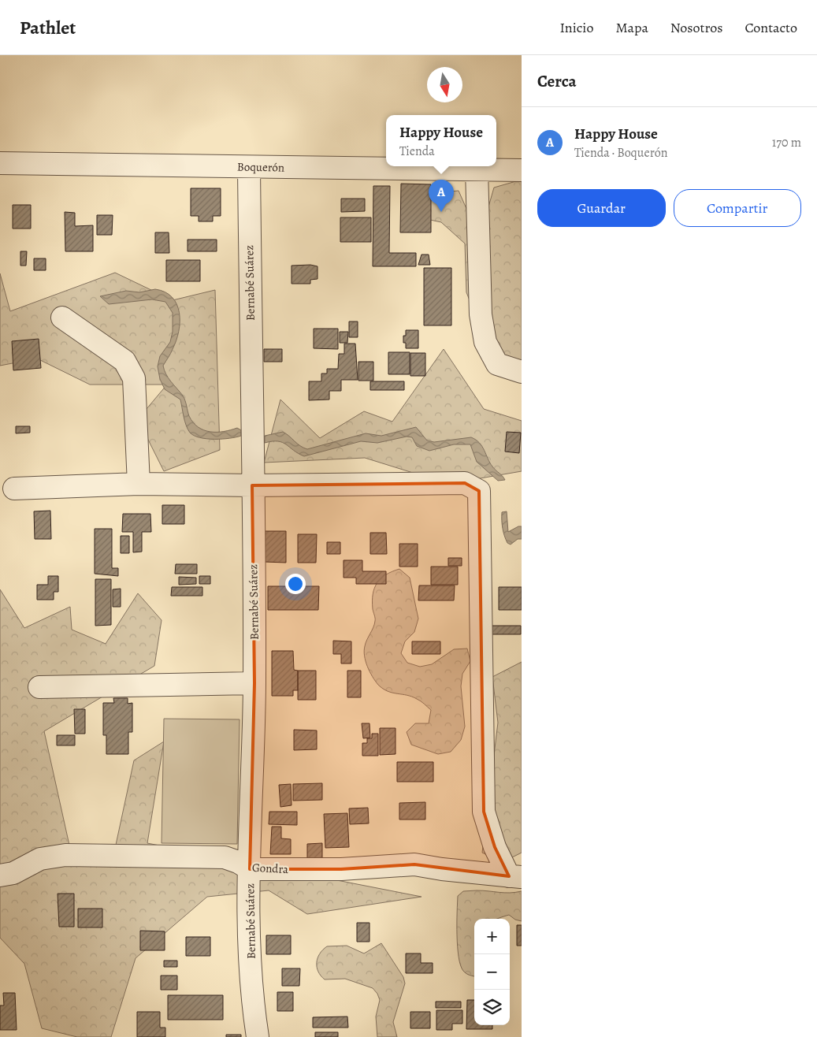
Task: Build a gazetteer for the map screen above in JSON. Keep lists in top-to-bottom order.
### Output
{
  "streets": {
    "street": ["Boquerón", "Bernabé Suárez", "Gondra"]
  },
  "crossings": [
    ["Boquerón", "Bernabé Suárez"],
    ["Bernabé Suárez", "Gondra"]
  ],
  "north": "bottom",
  "page": {
    "header": "Pathlet",
    "nav": [
      "Inicio",
      "Mapa",
      "Nosotros",
      "Contacto"
    ],
    "heading": "Cerca",
    "list": [
      {
        "mark": "A",
        "name": "Happy House",
        "note": "Tienda · Boquerón",
        "value": "170 m"
      }
    ],
    "popup": ["Happy House", "Tienda"],
    "buttons": ["Guardar", "Compartir"],
    "pins": "A",
    "map_buttons": ["+", "−"]
  }
}
